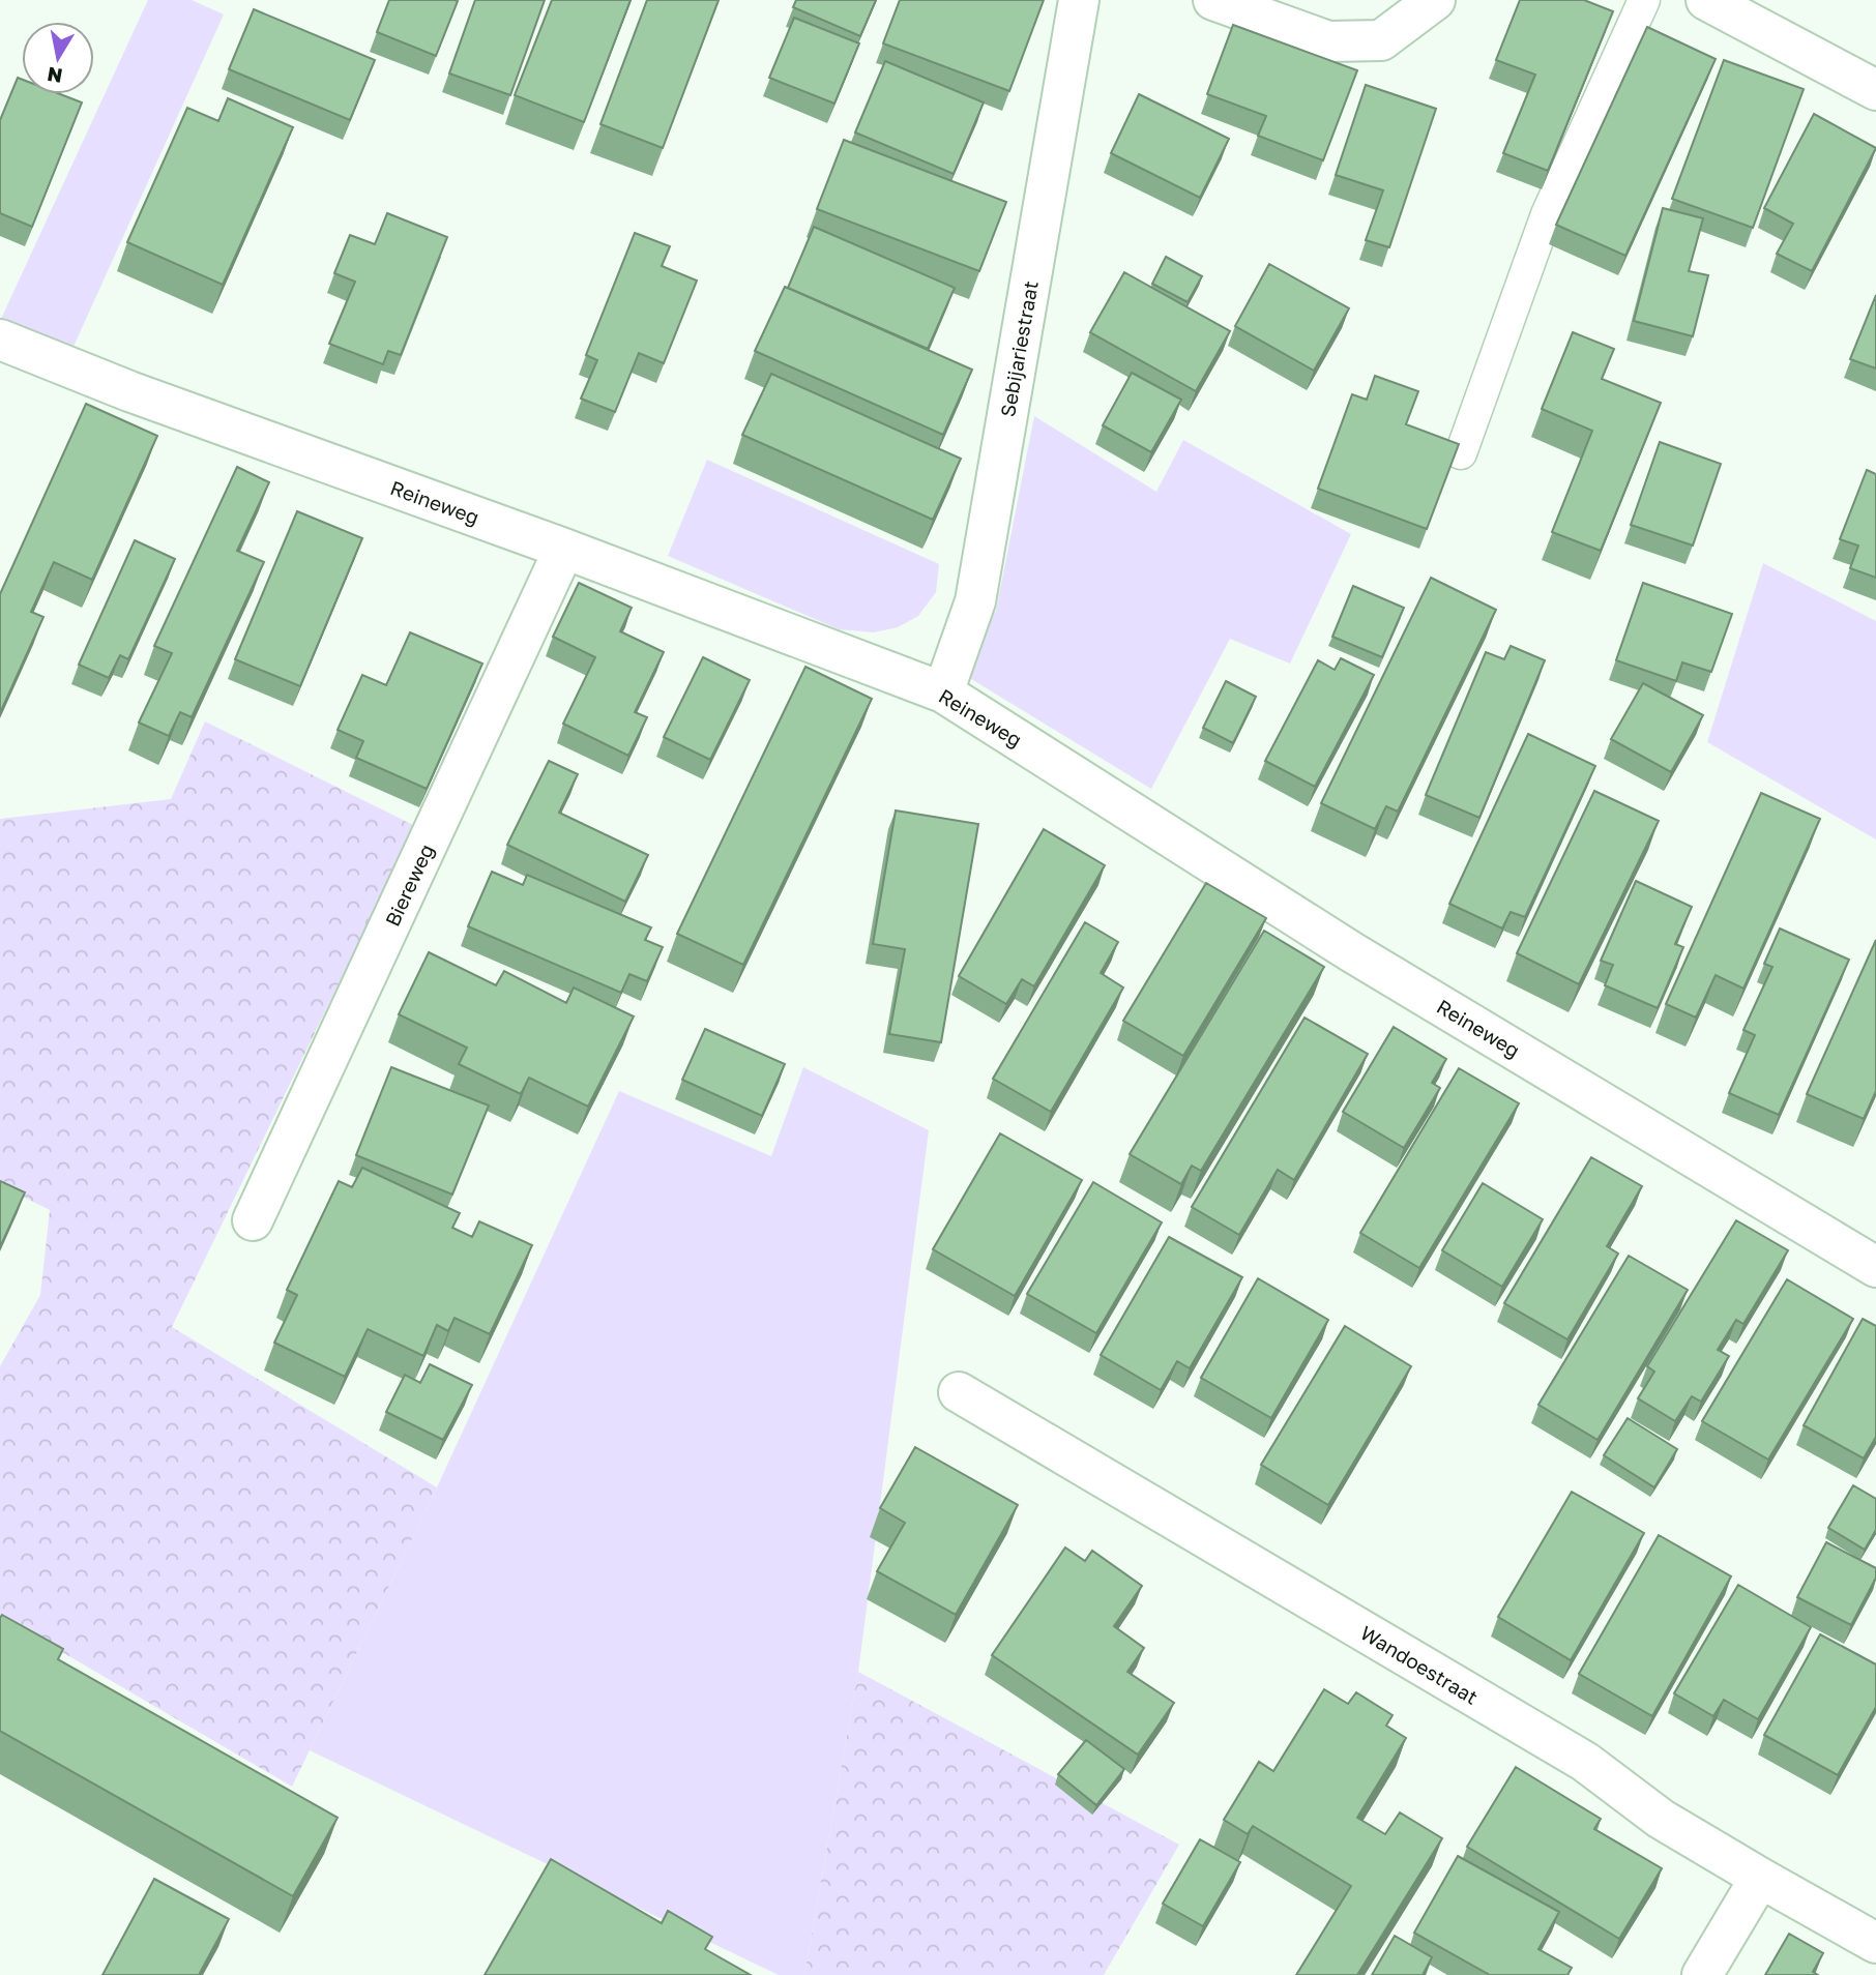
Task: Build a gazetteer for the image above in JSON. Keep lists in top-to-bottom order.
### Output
{
  "streets": {
    "street": [
      "Sebijariestraat",
      "Reineweg",
      "Biereweg",
      "Wandoestraat"
    ]
  },
  "crossings": [
    ["Sebijariestraat", "Reineweg"],
    ["Reineweg", "Biereweg"]
  ],
  "north": "bottom"
}
